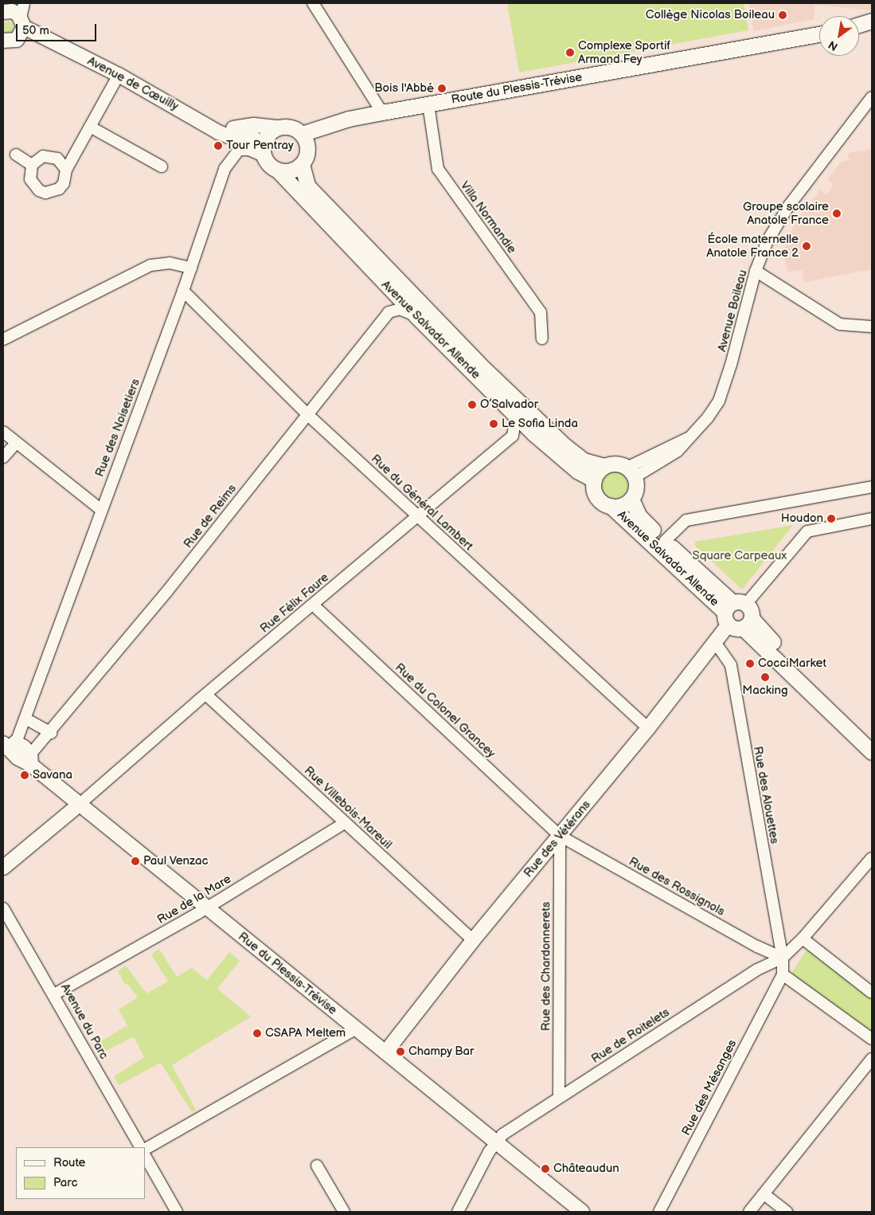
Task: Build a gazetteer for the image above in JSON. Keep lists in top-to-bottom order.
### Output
{
  "streets": {
    "main road": ["Route du Plessis-Trévise", "Avenue Salvador Allende"],
    "street": [
      "Avenue de Cœuilly",
      "Villa Normandie",
      "Avenue Boileau",
      "Rue des Noisetiers",
      "Rue du Général Lambert",
      "Rue de Reims",
      "Rue Félix Faure",
      "Rue du Colonel Grancey",
      "Rue des Alouettes",
      "Rue Villebois-Mareuil",
      "Rue des Vétérans",
      "Rue des Rossignols",
      "Rue de la Mare",
      "Rue des Chardonnerets",
      "Rue du Plessis-Trévise",
      "Avenue du Parc",
      "Rue de Roitelets",
      "Rue des Mésanges"
    ]
  },
  "crossings": [
    ["Avenue de Cœuilly", "Route du Plessis-Trévise"],
    ["Avenue de Cœuilly", "Avenue Salvador Allende"],
    ["Avenue de Cœuilly", "Rue des Noisetiers"],
    ["Route du Plessis-Trévise", "Villa Normandie"],
    ["Route du Plessis-Trévise", "Avenue Salvador Allende"],
    ["Route du Plessis-Trévise", "Rue des Noisetiers"],
    ["Avenue Boileau", "Avenue Salvador Allende"],
    ["Avenue Salvador Allende", "Rue des Noisetiers"],
    ["Avenue Salvador Allende", "Rue de Reims"],
    ["Avenue Salvador Allende", "Rue Félix Faure"],
    ["Avenue Salvador Allende", "Rue des Vétérans"],
    ["Rue des Noisetiers", "Rue du Général Lambert"],
    ["Rue des Noisetiers", "Rue du Plessis-Trévise"],
    ["Rue du Général Lambert", "Rue de Reims"],
    ["Rue du Général Lambert", "Rue Félix Faure"],
    ["Rue du Général Lambert", "Rue des Vétérans"],
    ["Rue de Reims", "Rue du Plessis-Trévise"],
    ["Rue Félix Faure", "Rue du Colonel Grancey"],
    ["Rue Félix Faure", "Rue Villebois-Mareuil"],
    ["Rue Félix Faure", "Rue du Plessis-Trévise"],
    ["Rue du Colonel Grancey", "Rue des Vétérans"],
    ["Rue du Colonel Grancey", "Rue des Rossignols"],
    ["Rue du Colonel Grancey", "Rue des Chardonnerets"],
    ["Rue des Alouettes", "Rue des Vétérans"],
    ["Rue des Alouettes", "Rue des Rossignols"],
    ["Rue des Alouettes", "Rue de Roitelets"],
    ["Rue des Alouettes", "Rue des Mésanges"],
    ["Rue Villebois-Mareuil", "Rue des Vétérans"],
    ["Rue Villebois-Mareuil", "Rue de la Mare"],
    ["Rue des Vétérans", "Rue des Rossignols"],
    ["Rue des Vétérans", "Rue des Chardonnerets"],
    ["Rue des Vétérans", "Rue du Plessis-Trévise"],
    ["Rue des Rossignols", "Rue des Chardonnerets"],
    ["Rue des Rossignols", "Rue de Roitelets"],
    ["Rue de la Mare", "Rue du Plessis-Trévise"],
    ["Rue de la Mare", "Avenue du Parc"],
    ["Rue des Chardonnerets", "Rue de Roitelets"],
    ["Rue du Plessis-Trévise", "Rue de Roitelets"]
  ],
  "parks": ["Square Carpeaux"],
  "places": [
    "Collège Nicolas Boileau",
    "Complexe Sportif Armand Fey",
    "Bois l'Abbé",
    "Tour Pentray",
    "Groupe scolaire Anatole France",
    "École maternelle Anatole France 2",
    "O’Salvador",
    "Le Sofia Linda",
    "Houdon",
    "CocciMarket",
    "Macking",
    "Savana",
    "Paul Venzac",
    "CSAPA Meltem",
    "Champy Bar",
    "Châteaudun"
  ],
  "legend": ["Route", "Parc"],
  "scale_bar": "50 m",
  "north": "bottom left"
}
